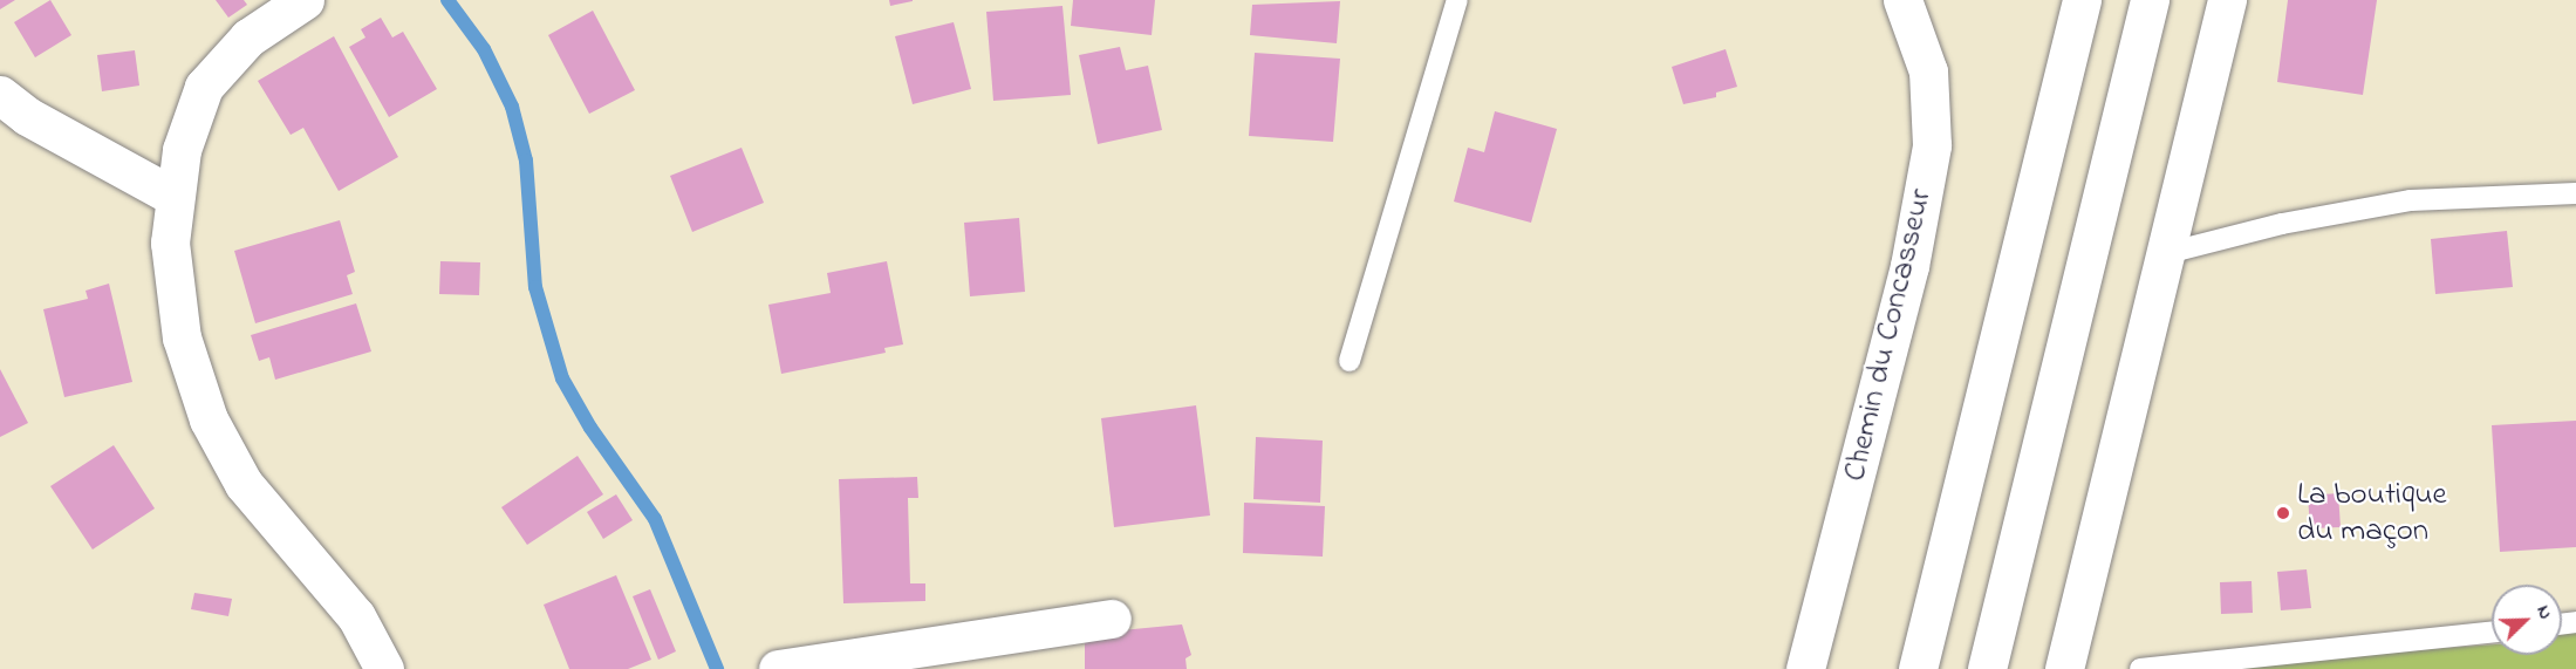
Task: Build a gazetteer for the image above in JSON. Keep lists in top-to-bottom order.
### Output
{
  "streets": {
    "main road": ["Chemin du Concasseur"]
  },
  "places": ["La boutique du maçon"],
  "north": "top right"
}
